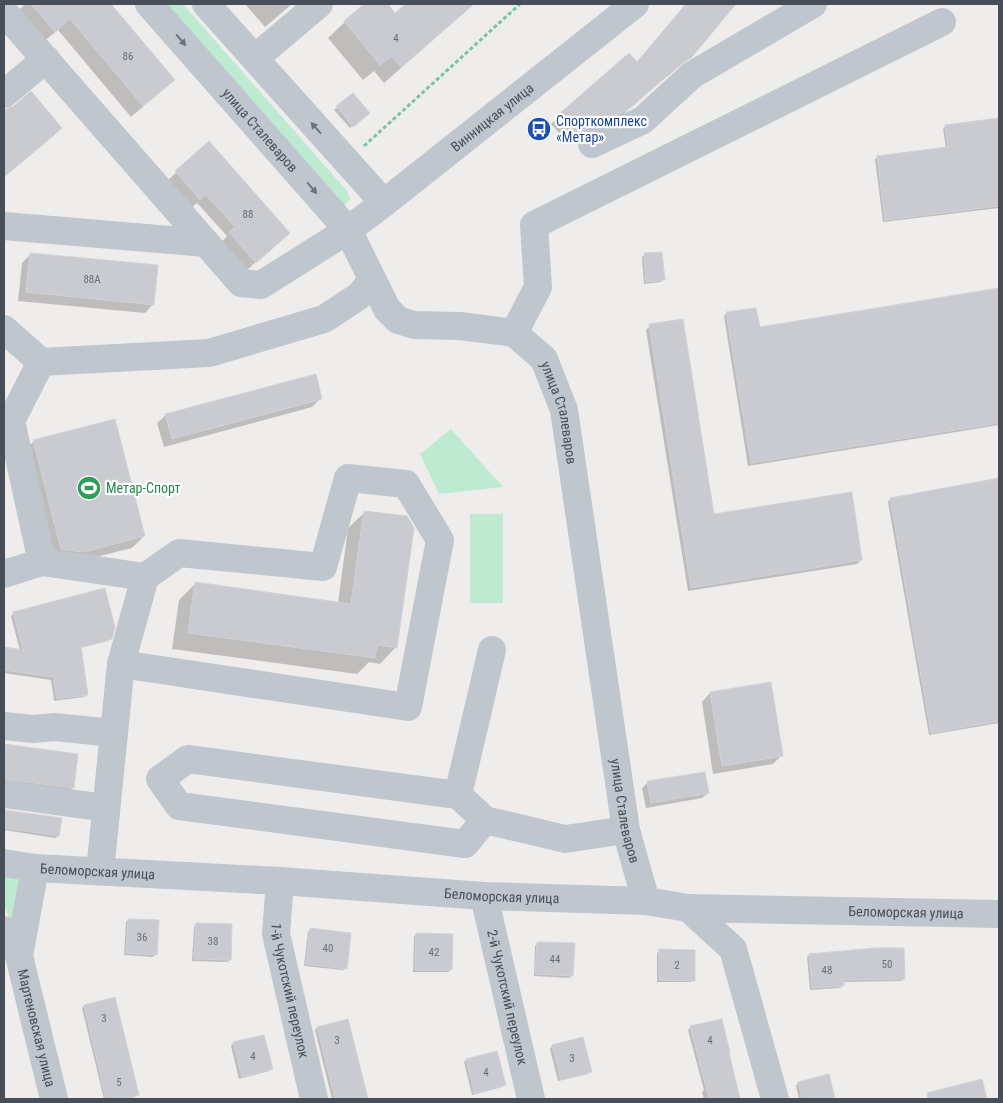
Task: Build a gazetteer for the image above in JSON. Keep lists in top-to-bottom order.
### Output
{
  "streets": {
    "street": [
      "Винницкая улица",
      "улица Сталеваров",
      "Беломорская улица",
      "1-й Чукотский переулок",
      "2-й Чукотский переулок",
      "Мартеновская улица"
    ]
  },
  "crossings": [
    ["Винницкая улица", "улица Сталеваров"],
    ["улица Сталеваров", "Беломорская улица"],
    ["Беломорская улица", "1-й Чукотский переулок"],
    ["Беломорская улица", "2-й Чукотский переулок"]
  ],
  "places": {
    "bus stop": ["Спорткомплекс «Метар»"],
    "sports": ["Метар-Спорт"]
  },
  "house_numbers": [
    "4",
    "86",
    "88",
    "88А",
    "36",
    "38",
    "40",
    "42",
    "44",
    "50",
    "2",
    "48",
    "3",
    "3",
    "4",
    "4",
    "3",
    "4",
    "5"
  ]
}
